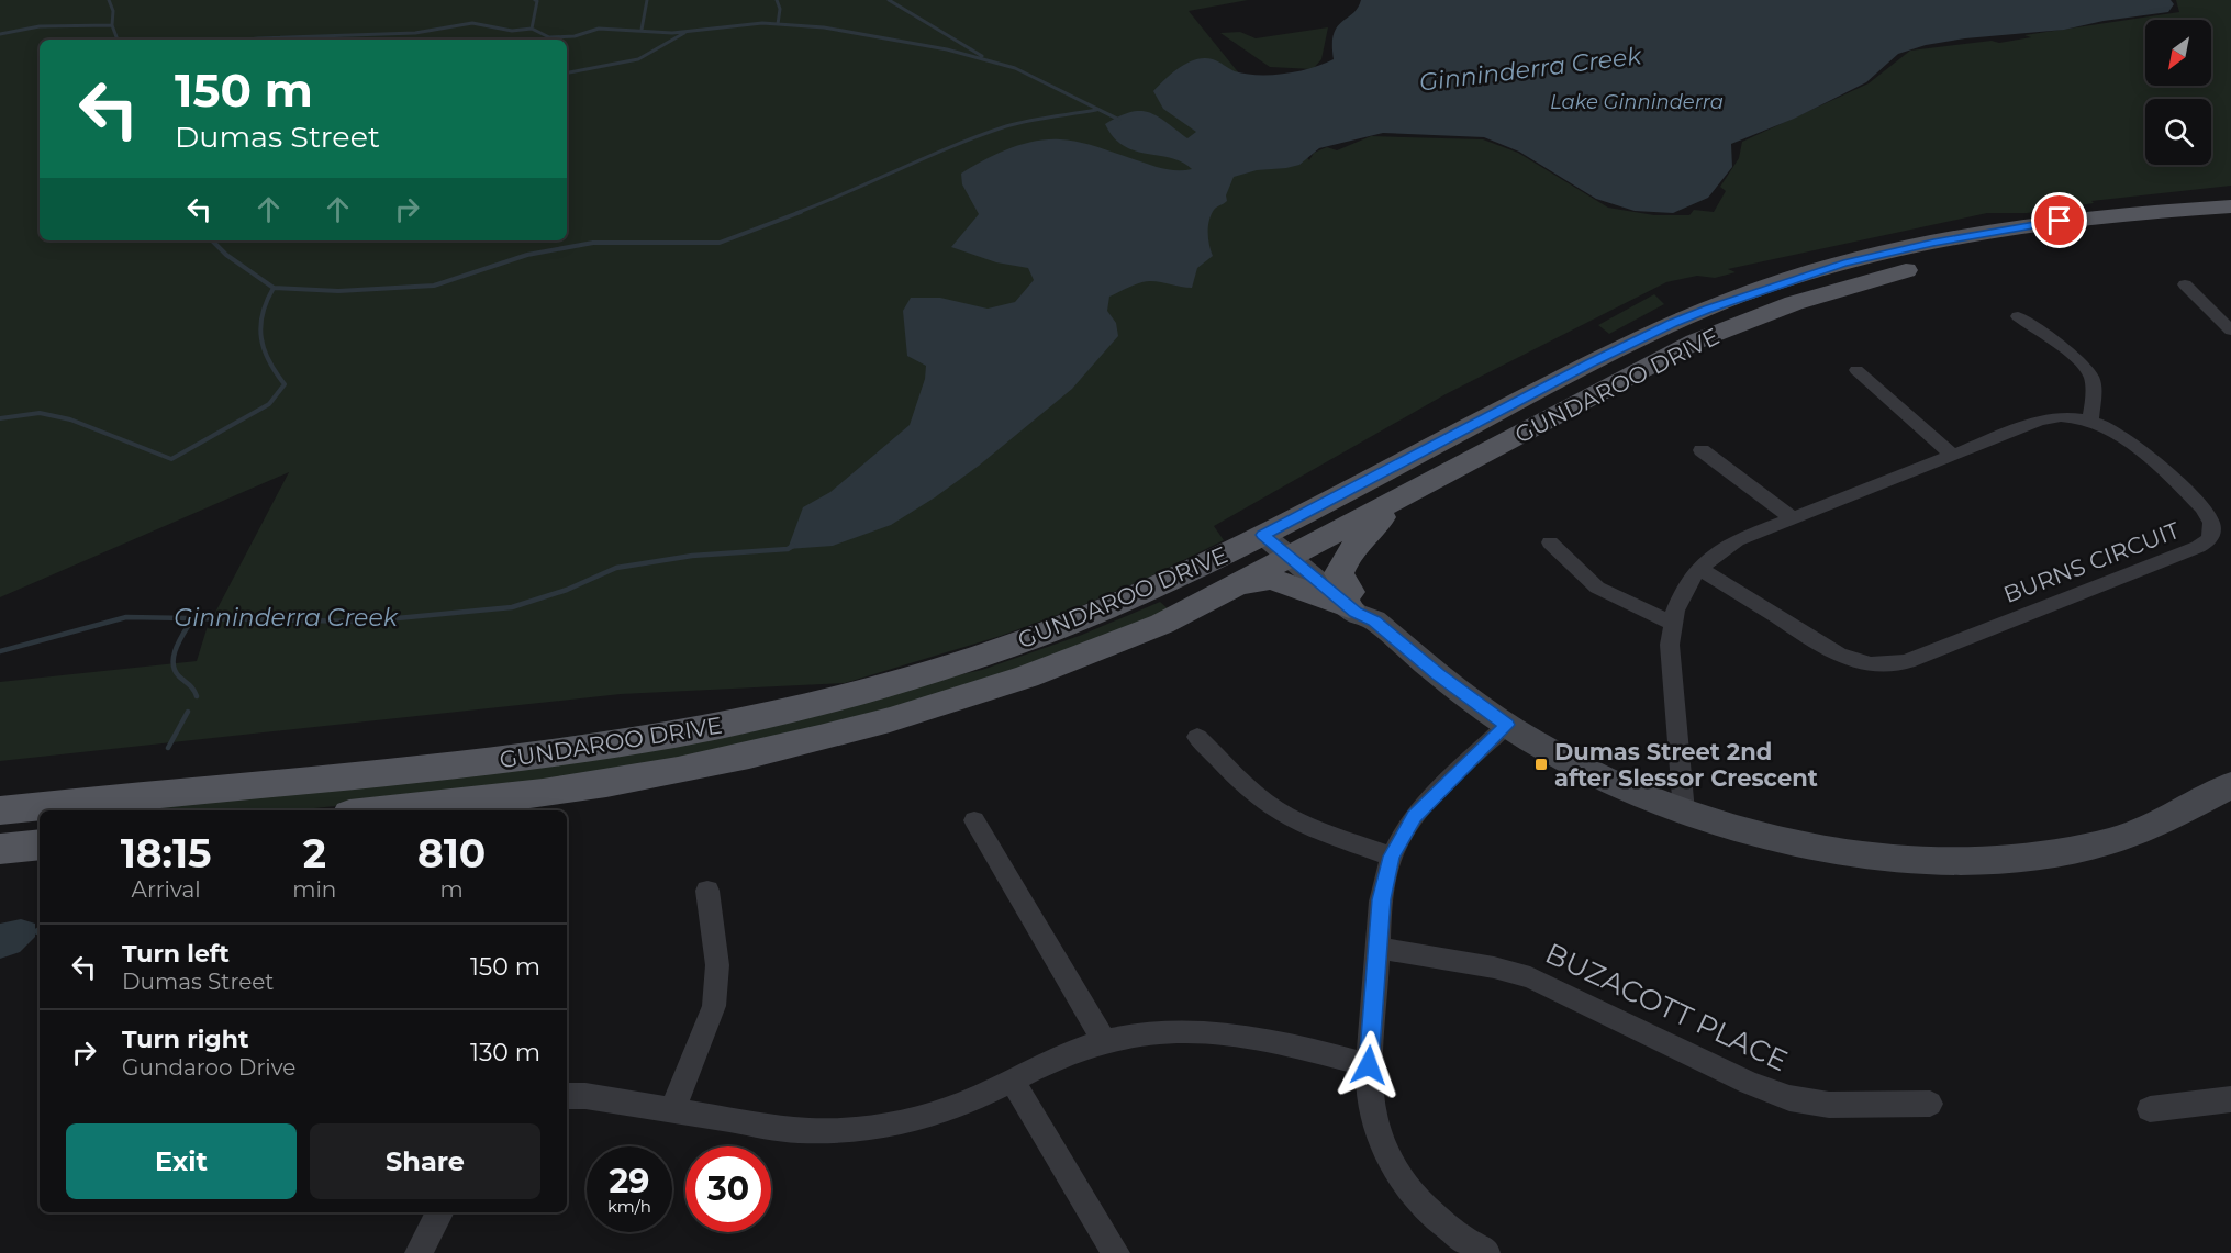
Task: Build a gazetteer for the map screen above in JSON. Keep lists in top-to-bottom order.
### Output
{
  "streets": {
    "main road": ["GUNDAROO DRIVE"],
    "street": ["BURNS CIRCUIT", "BUZACOTT PLACE"]
  },
  "water": ["Ginninderra Creek", "Lake Ginninderra"],
  "places": {
    "transit": ["Dumas Street 2nd after Slessor Crescent"]
  },
  "north": "bottom left",
  "page": {
    "turn": ["150 m", "Dumas Street"],
    "eta": [
      "18:15",
      "Arrival",
      "2",
      "min",
      "810",
      "m"
    ],
    "list": [
      {
        "name": "Turn left",
        "note": "Dumas Street",
        "value": "150 m"
      },
      {
        "name": "Turn right",
        "note": "Gundaroo Drive",
        "value": "130 m"
      }
    ],
    "buttons": ["Exit", "Share"],
    "speed": "29 km/h",
    "limit": "30"
  }
}
